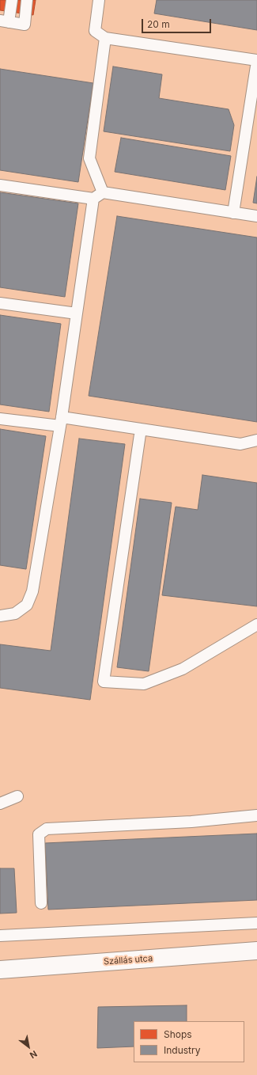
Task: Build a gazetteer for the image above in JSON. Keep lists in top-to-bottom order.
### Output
{
  "streets": {
    "street": ["Szállás utca"]
  },
  "legend": ["Shops", "Industry"],
  "scale_bar": "20 m",
  "north": "bottom right"
}
